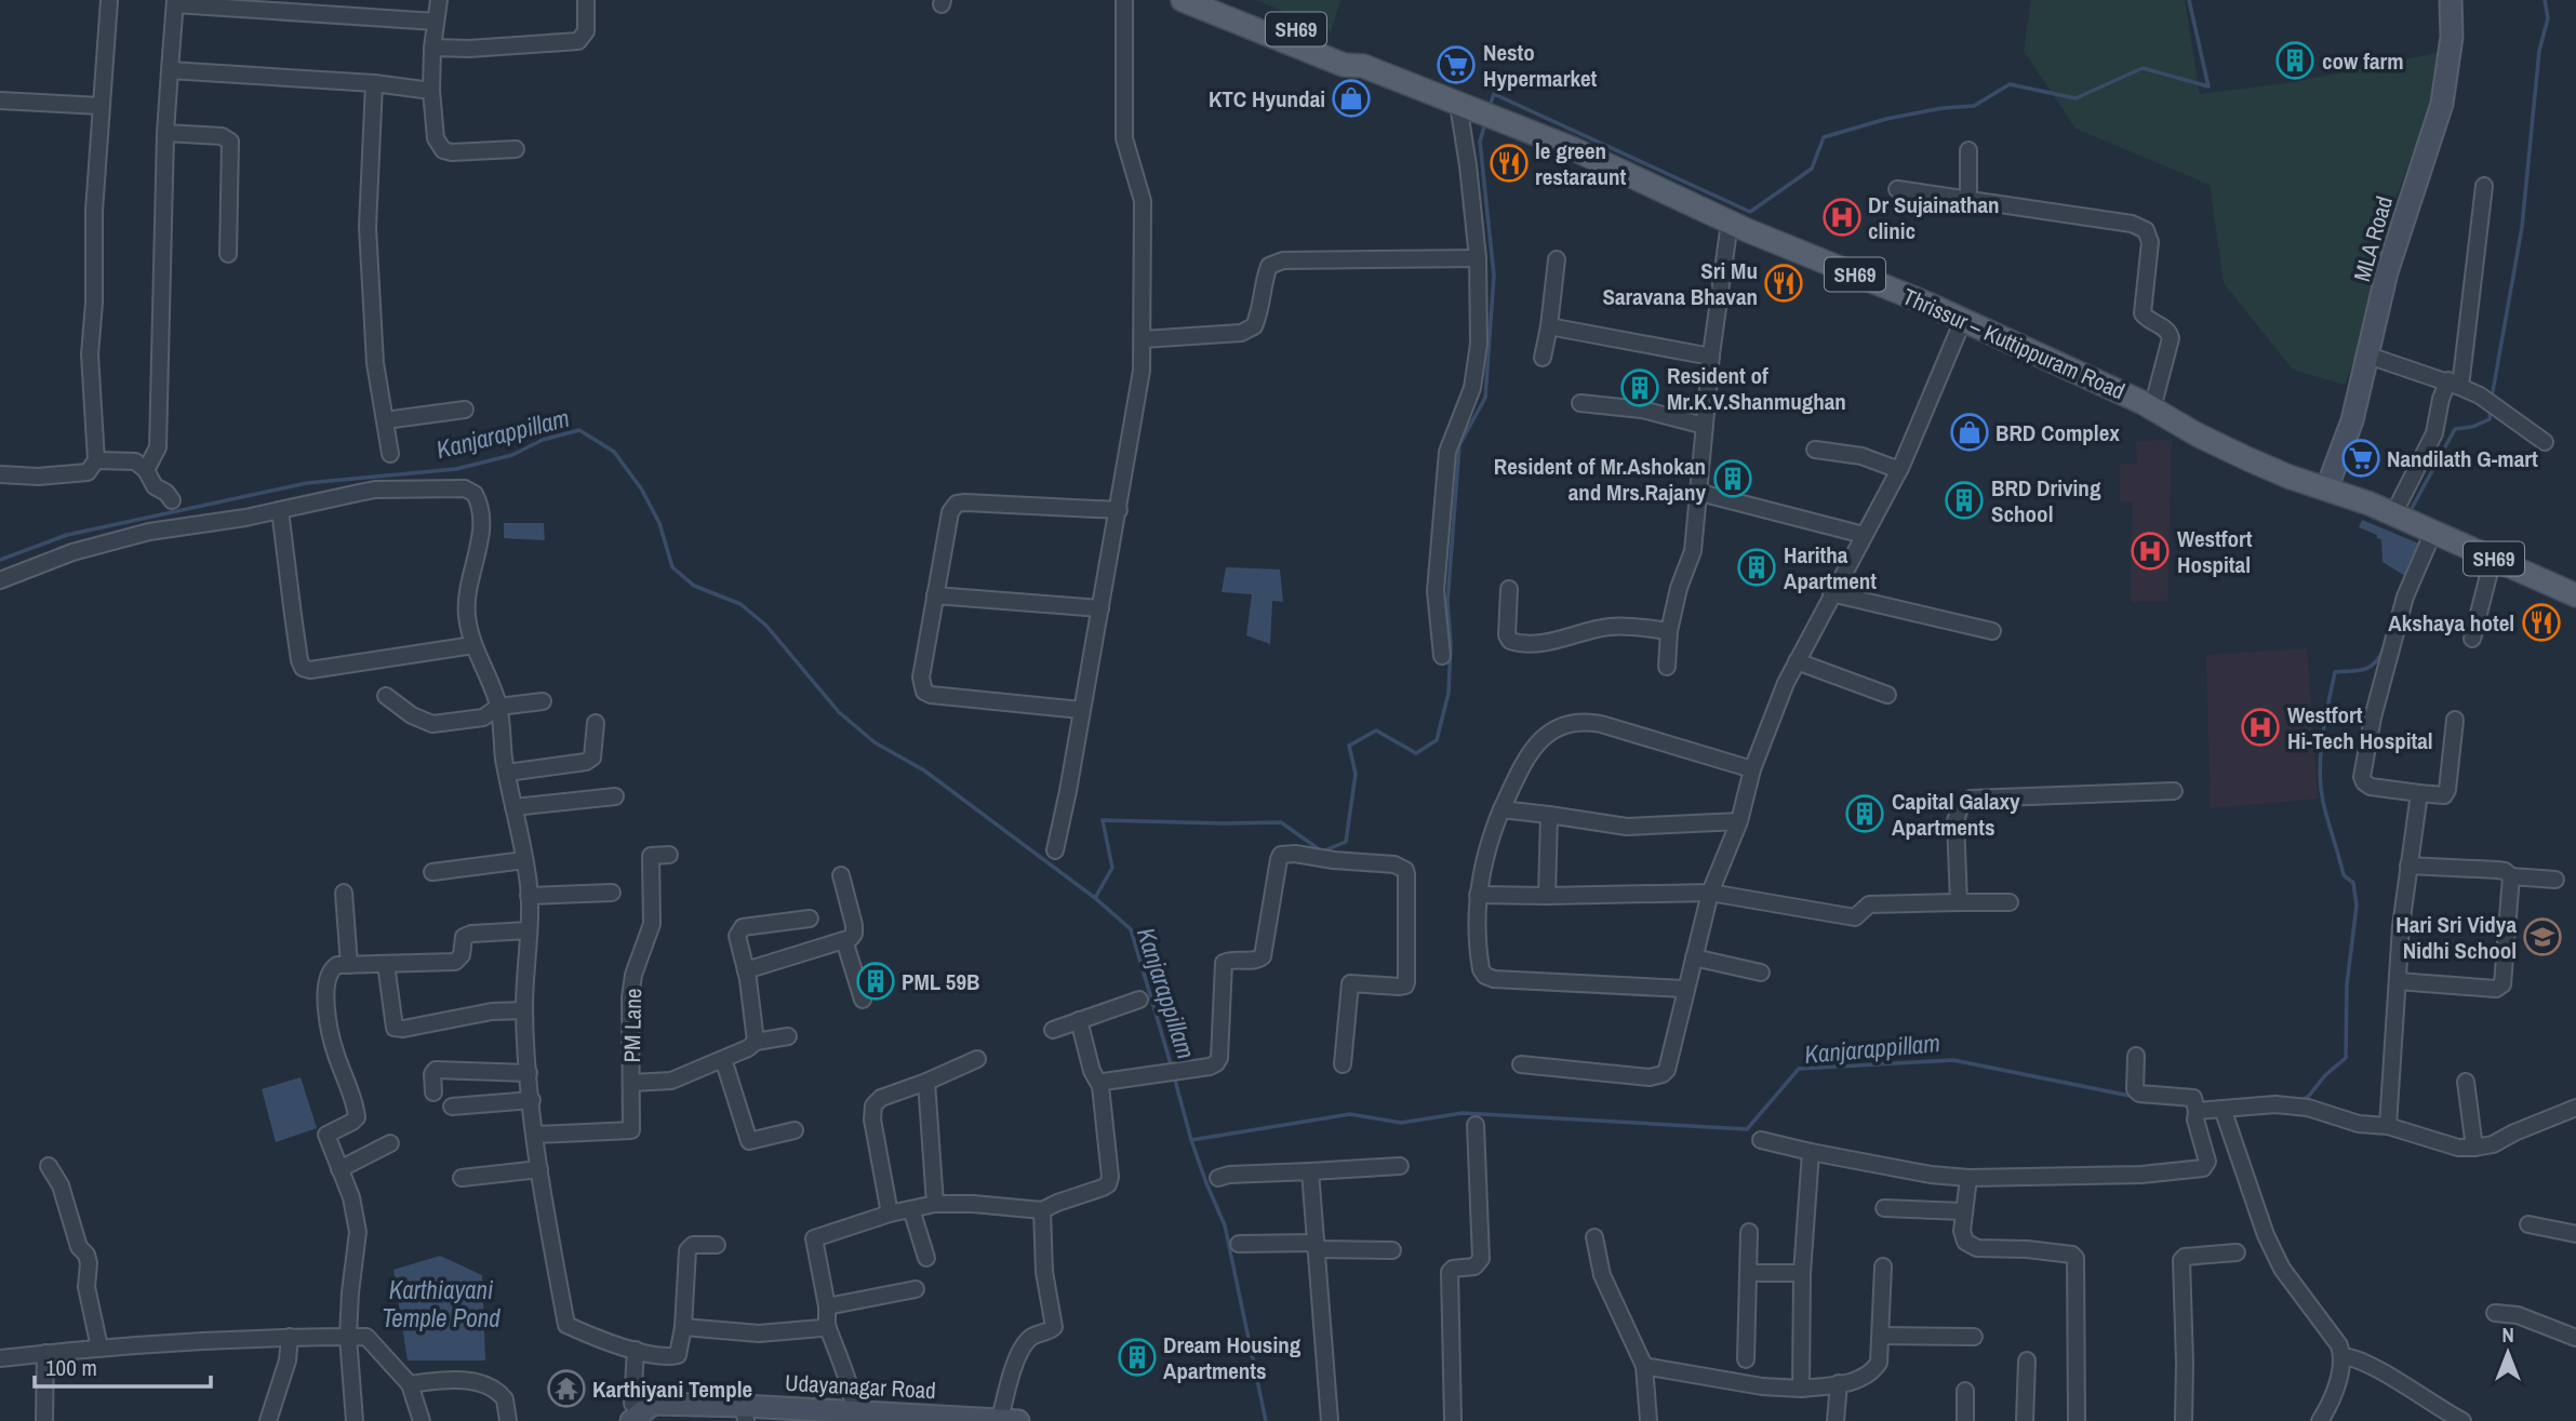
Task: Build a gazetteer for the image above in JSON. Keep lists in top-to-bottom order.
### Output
{
  "streets": {
    "main road": ["SH69", "Thrissur – Kuttippuram Road"],
    "street": ["MLA Road", "PM Lane", "Udayanagar Road"]
  },
  "crossings": [
    ["MLA Road", "Thrissur – Kuttippuram Road"]
  ],
  "water": ["Kanjarappillam", "Karthiayani Temple Pond"],
  "places": {
    "building": [
      "cow farm",
      "Resident of Mr.K.V.Shanmughan",
      "Resident of Mr.Ashokan and Mrs.Rajany",
      "BRD Driving School",
      "Haritha Apartment",
      "Capital Galaxy Apartments",
      "PML 59B",
      "Dream Housing Apartments"
    ],
    "supermarket": ["Nesto Hypermarket", "Nandilath G-mart"],
    "shop": ["KTC Hyundai", "BRD Complex"],
    "restaurant": ["le green restaraunt", "Sri Mu Saravana Bhavan", "Akshaya hotel"],
    "hospital": ["Dr Sujainathan clinic", "Westfort Hospital", "Westfort Hi-Tech Hospital"],
    "school or university": ["Hari Sri Vidya Nidhi School"],
    "temple": ["Karthiyani Temple"]
  },
  "scale_bar": "100 m",
  "north": "top"
}
